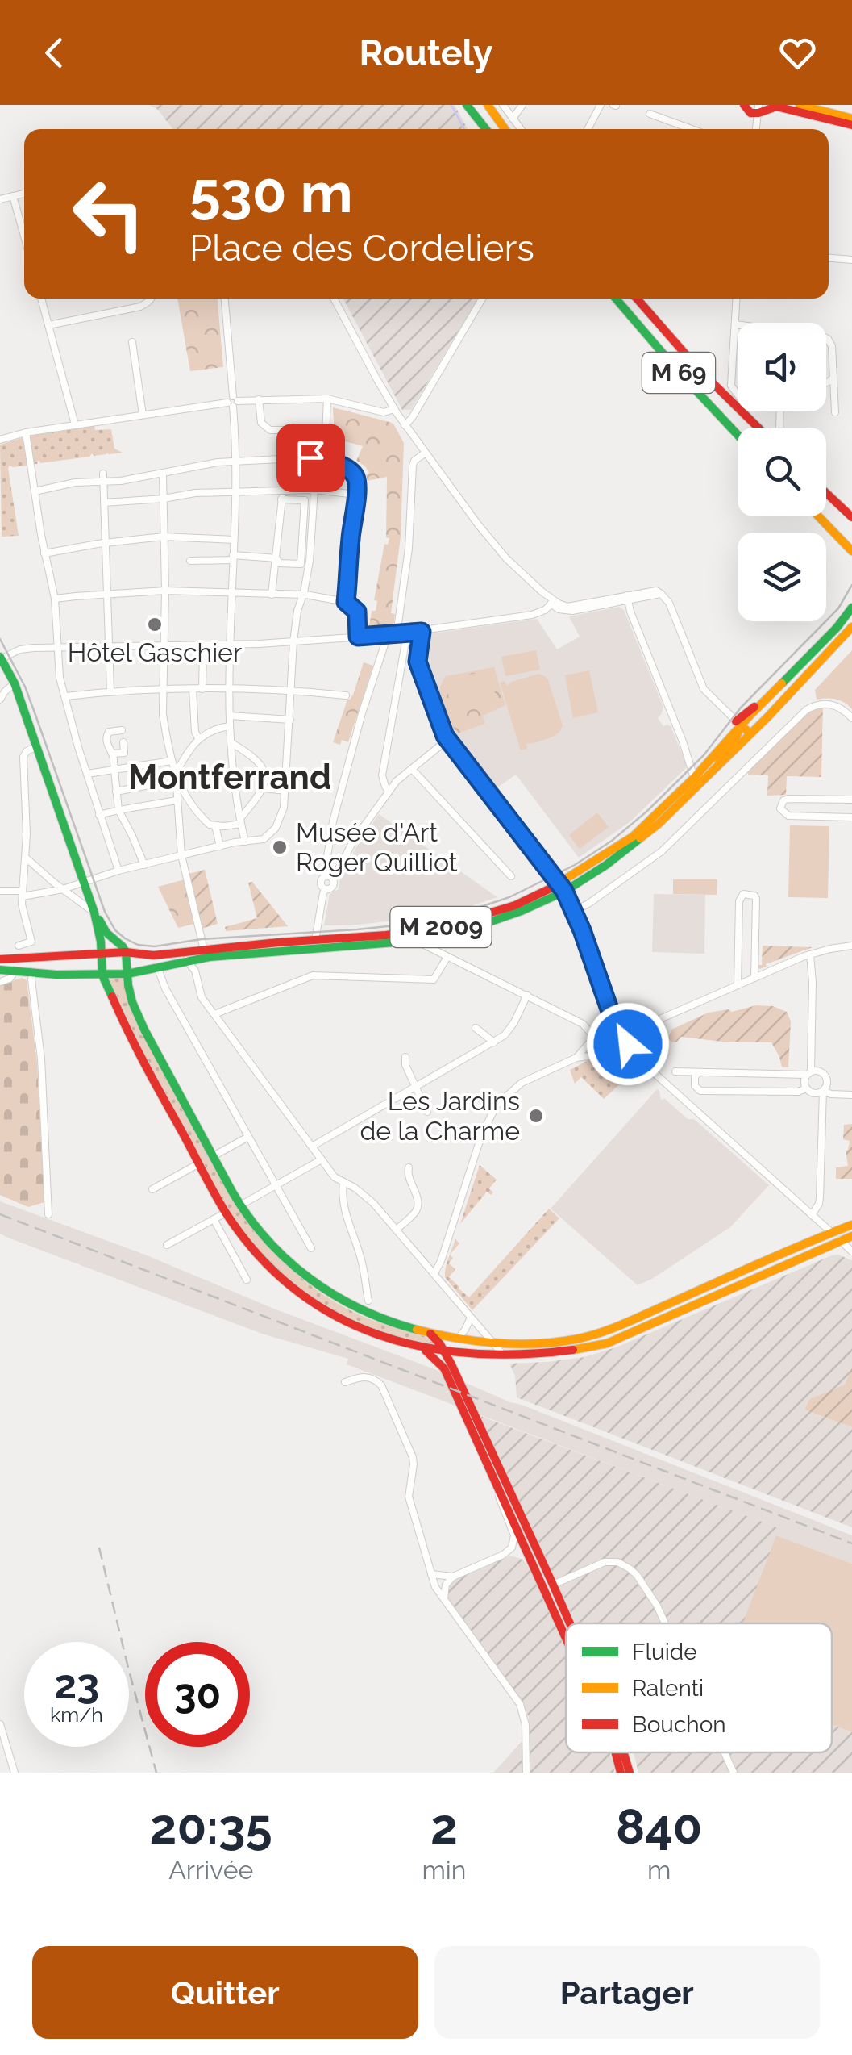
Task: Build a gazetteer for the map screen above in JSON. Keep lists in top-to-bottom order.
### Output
{
  "streets": {
    "main road": ["M 69", "M 2009"]
  },
  "districts": ["Montferrand"],
  "places": ["Hôtel Gaschier", "Musée d'Art Roger Quilliot", "Les Jardins de la Charme"],
  "legend": ["Fluide", "Ralenti", "Bouchon"],
  "page": {
    "header": "Routely",
    "turn": ["530 m", "Place des Cordeliers"],
    "speed": "23 km/h",
    "limit": "30",
    "eta": [
      "20:35",
      "Arrivée",
      "2",
      "min",
      "840",
      "m"
    ],
    "buttons": ["Quitter", "Partager"]
  }
}
